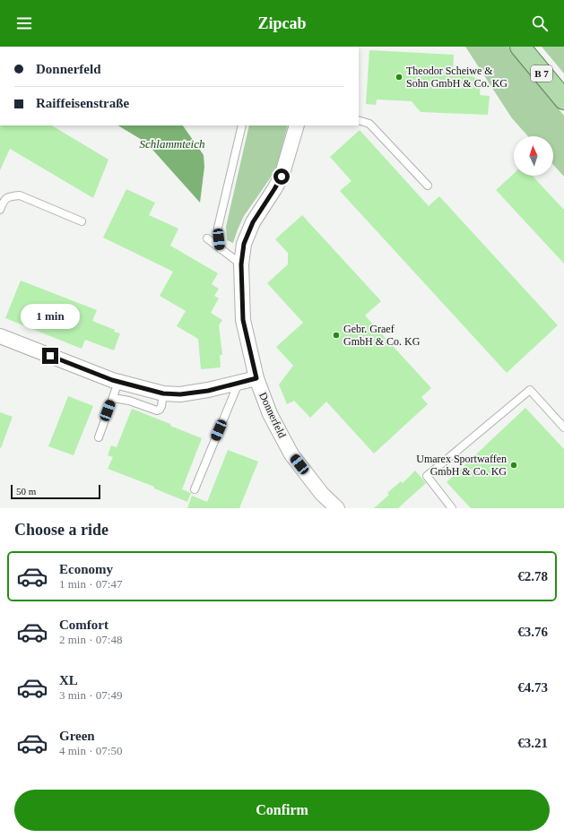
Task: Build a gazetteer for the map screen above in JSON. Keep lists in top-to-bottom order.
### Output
{
  "streets": {
    "main road": ["B 7"],
    "street": ["Donnerfeld"]
  },
  "water": ["Schlammteich"],
  "places": ["Theodor Scheiwe & Sohn GmbH & Co. KG", "Gebr. Graef GmbH & Co. KG", "Umarex Sportwaffen GmbH & Co. KG"],
  "scale_bar": "50 m",
  "north": "top",
  "page": {
    "header": "Zipcab",
    "banner": ["Donnerfeld", "Raiffeisenstraße"],
    "bubble": "1 min",
    "scale": "50 m",
    "heading": "Choose a ride",
    "list": [
      {
        "name": "Economy",
        "note": "1 min · 07:47",
        "value": "€2.78"
      },
      {
        "name": "Comfort",
        "note": "2 min · 07:48",
        "value": "€3.76"
      },
      {
        "name": "XL",
        "note": "3 min · 07:49",
        "value": "€4.73"
      },
      {
        "name": "Green",
        "note": "4 min · 07:50",
        "value": "€3.21"
      }
    ],
    "buttons": "Confirm"
  }
}
